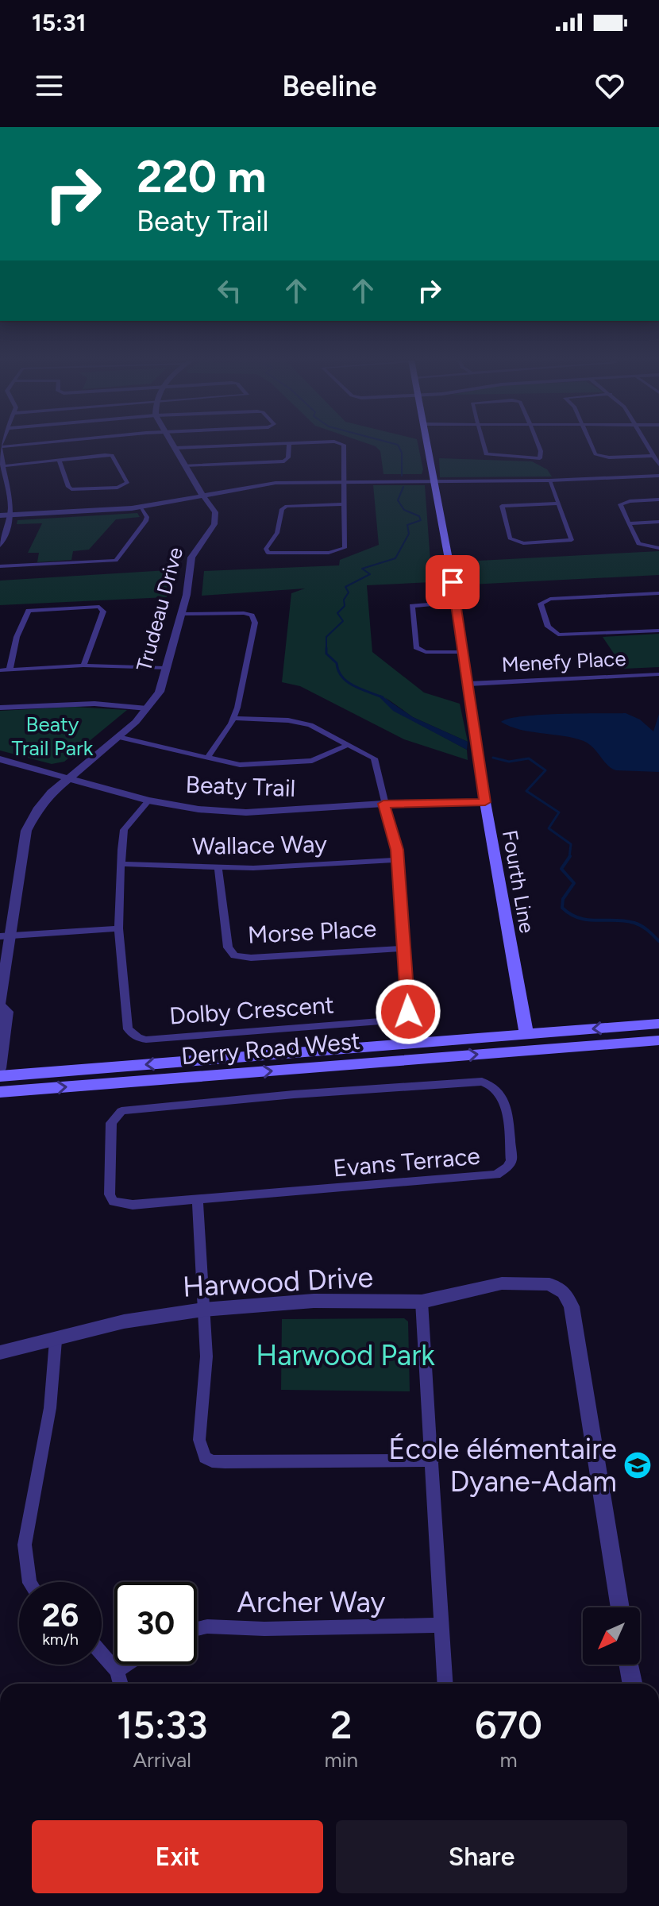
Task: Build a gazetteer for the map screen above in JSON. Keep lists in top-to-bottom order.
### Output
{
  "streets": {
    "main road": ["Fourth Line", "Derry Road West"],
    "street": [
      "Trudeau Drive",
      "Menefy Place",
      "Beaty Trail",
      "Wallace Way",
      "Morse Place",
      "Dolby Crescent",
      "Evans Terrace",
      "Harwood Drive",
      "Archer Way"
    ]
  },
  "crossings": [
    ["Trudeau Drive", "Beaty Trail"],
    ["Menefy Place", "Fourth Line"],
    ["Beaty Trail", "Fourth Line"],
    ["Beaty Trail", "Dolby Crescent"],
    ["Wallace Way", "Morse Place"],
    ["Wallace Way", "Dolby Crescent"],
    ["Fourth Line", "Derry Road West"],
    ["Morse Place", "Dolby Crescent"]
  ],
  "parks": ["Beaty Trail Park", "Harwood Park"],
  "places": {
    "school or university": ["École élémentaire Dyane-Adam"]
  },
  "north": "bottom left",
  "page": {
    "status": "15:31",
    "header": "Beeline",
    "turn": ["220 m", "Beaty Trail"],
    "speed": "26 km/h",
    "limit": "30",
    "eta": [
      "15:33",
      "Arrival",
      "2",
      "min",
      "670",
      "m"
    ],
    "buttons": ["Exit", "Share"]
  }
}
